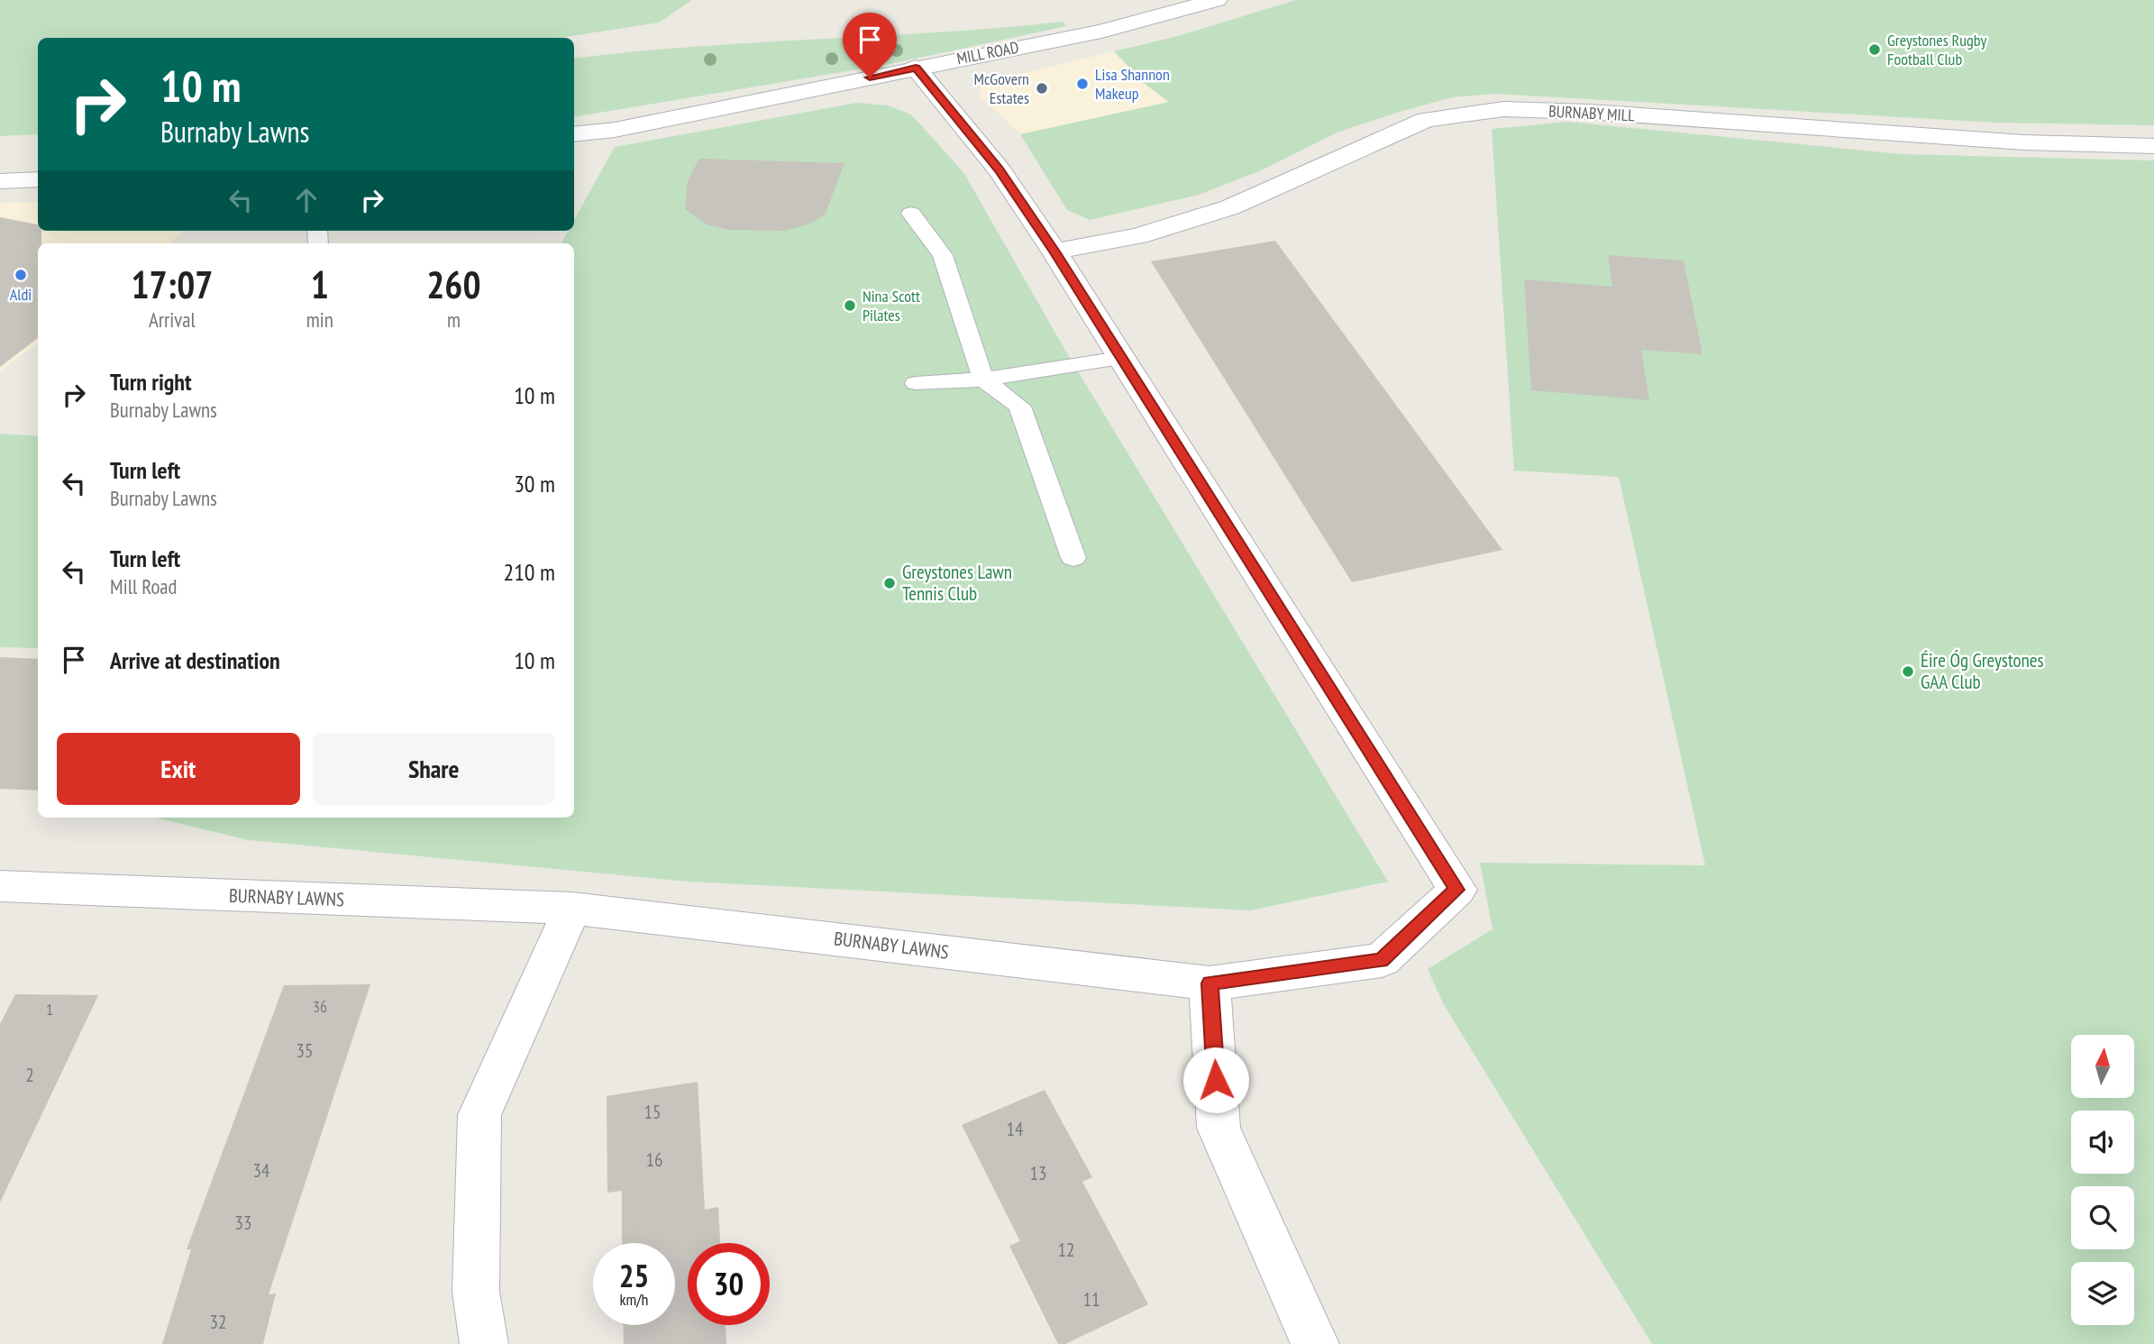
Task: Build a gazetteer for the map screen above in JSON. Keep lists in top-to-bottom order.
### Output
{
  "streets": {
    "street": ["MILL ROAD", "BURNABY MILL", "BURNABY LAWNS"]
  },
  "crossings": [
    ["MILL ROAD", "BURNABY LAWNS"],
    ["BURNABY MILL", "BURNABY LAWNS"]
  ],
  "places": [
    "Greystones Rugby Football Club",
    "Lisa Shannon Makeup",
    "McGovern Estates",
    "Aldi",
    "Nina Scott Pilates",
    "Greystones Lawn Tennis Club",
    "Éire Óg Greystones GAA Club"
  ],
  "house_numbers": [
    "36",
    "1",
    "35",
    "2",
    "15",
    "14",
    "16",
    "34",
    "13",
    "33",
    "12",
    "11",
    "32"
  ],
  "north": "top",
  "page": {
    "turn": ["10 m", "Burnaby Lawns"],
    "eta": [
      "17:07",
      "Arrival",
      "1",
      "min",
      "260",
      "m"
    ],
    "list": [
      {
        "name": "Turn right",
        "note": "Burnaby Lawns",
        "value": "10 m"
      },
      {
        "name": "Turn left",
        "note": "Burnaby Lawns",
        "value": "30 m"
      },
      {
        "name": "Turn left",
        "note": "Mill Road",
        "value": "210 m"
      },
      {
        "name": "Arrive at destination",
        "value": "10 m"
      }
    ],
    "buttons": ["Exit", "Share"],
    "speed": "25 km/h",
    "limit": "30"
  }
}
